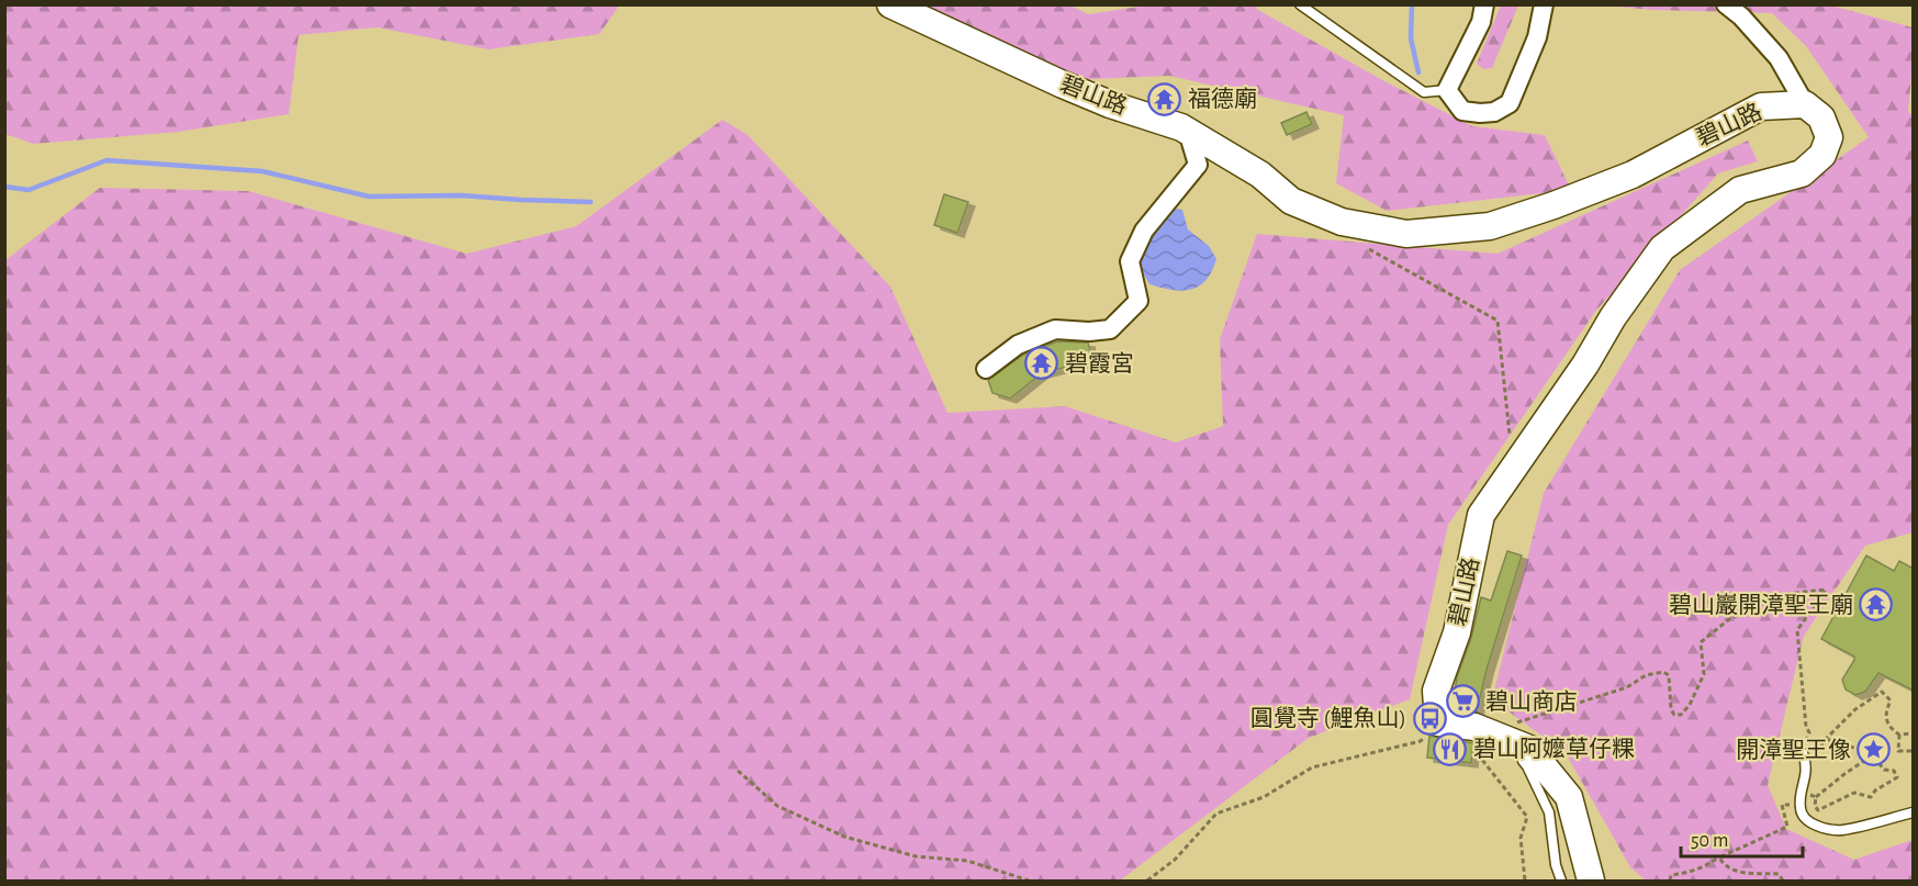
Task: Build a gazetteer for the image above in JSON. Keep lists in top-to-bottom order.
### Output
{
  "streets": {
    "street": ["碧山路"]
  },
  "places": {
    "temple": ["福德廟", "碧霞宮", "碧山巖開漳聖王廟"],
    "supermarket": ["碧山商店"],
    "bus stop": ["圓覺寺 (鯉魚山)"],
    "restaurant": ["碧山阿嬤草仔粿"],
    "place": ["開漳聖王像"]
  },
  "scale_bar": "50 m"
}
